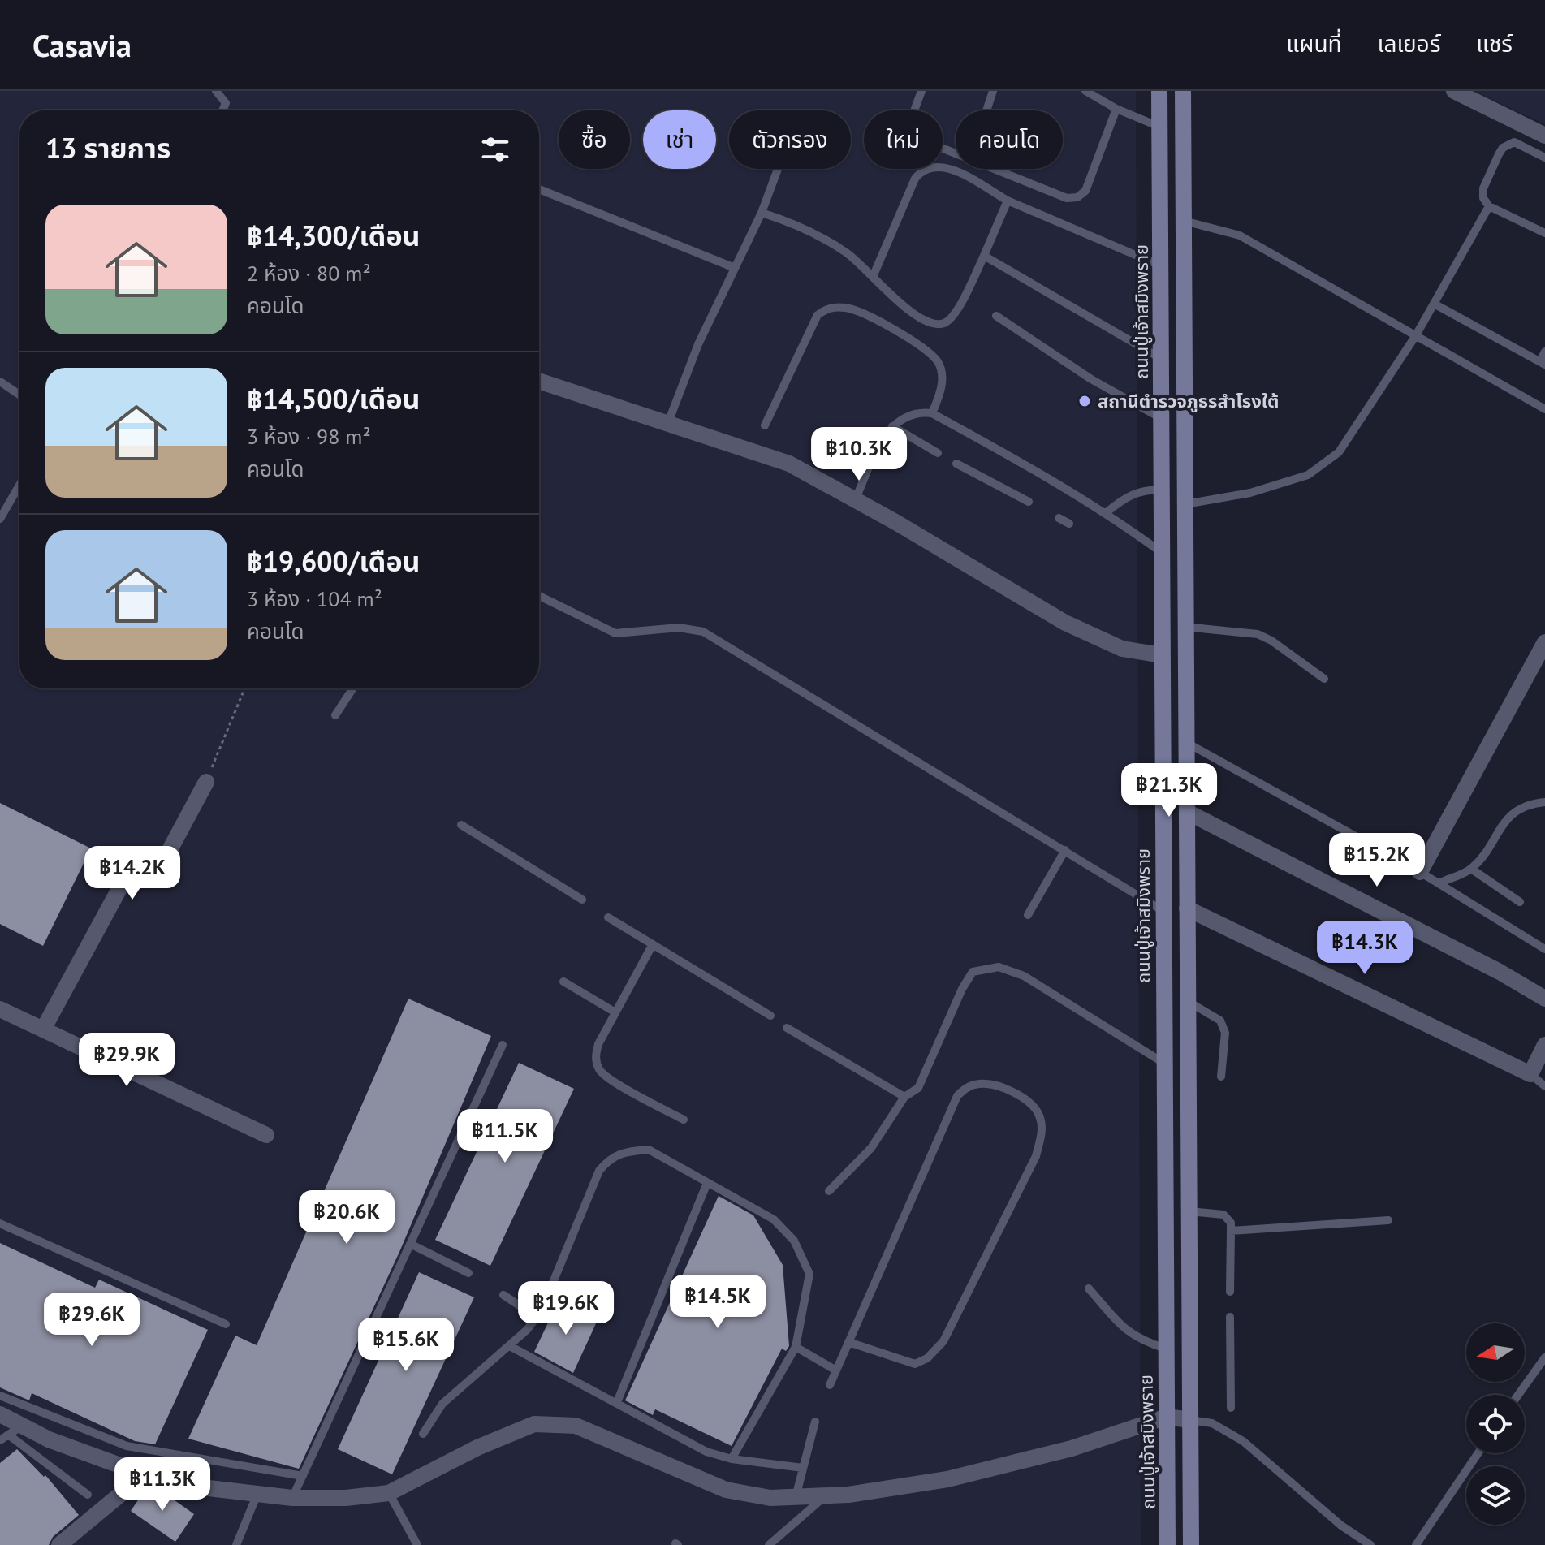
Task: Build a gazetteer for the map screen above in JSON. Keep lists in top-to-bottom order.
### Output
{
  "streets": {
    "main road": ["ถนนปู่เจ้าสมิงพราย"]
  },
  "places": ["สถานีตำรวจภูธรสำโรงใต้"],
  "north": "left",
  "page": {
    "header": "Casavia",
    "nav": ["แผนที่", "เลเยอร์", "แชร์"],
    "chip": [
      "ซื้อ",
      "เช่า",
      "ตัวกรอง",
      "ใหม่",
      "คอนโด"
    ],
    "heading": "13 รายการ",
    "list": [
      {
        "name": "฿14,300/เดือน",
        "note": "2 ห้อง · 80 m² · คอนโด"
      },
      {
        "name": "฿14,500/เดือน",
        "note": "3 ห้อง · 98 m² · คอนโด"
      },
      {
        "name": "฿19,600/เดือน",
        "note": "3 ห้อง · 104 m² · คอนโด"
      }
    ],
    "price": [
      "฿10.3K",
      "฿21.3K",
      "฿15.2K",
      "฿14.2K",
      "฿14.3K",
      "฿29.9K",
      "฿11.5K",
      "฿20.6K",
      "฿14.5K",
      "฿19.6K",
      "฿29.6K",
      "฿15.6K",
      "฿11.3K"
    ]
  }
}
